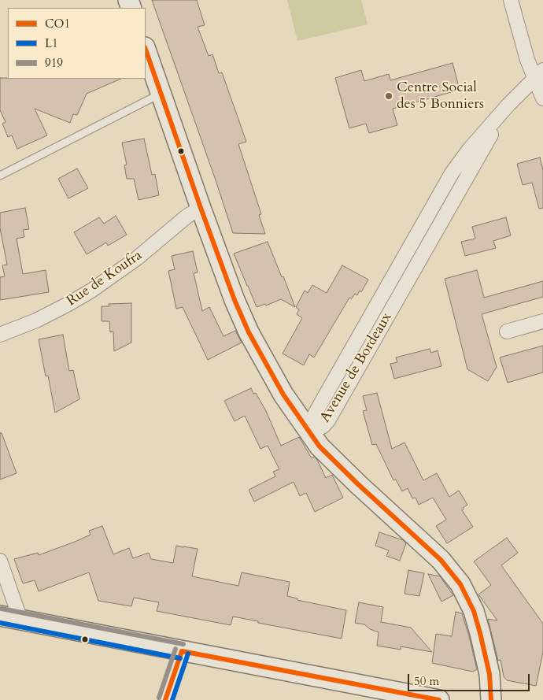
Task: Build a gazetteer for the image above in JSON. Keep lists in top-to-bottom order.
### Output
{
  "streets": {
    "street": ["Rue de Koufra", "Avenue de Bordeaux"]
  },
  "places": ["Centre Social des 5 Bonniers"],
  "lines": ["transit line CO1", "transit line 919", "transit line L1"],
  "legend": ["CO1", "L1", "919"],
  "scale_bar": "50 m"
}
